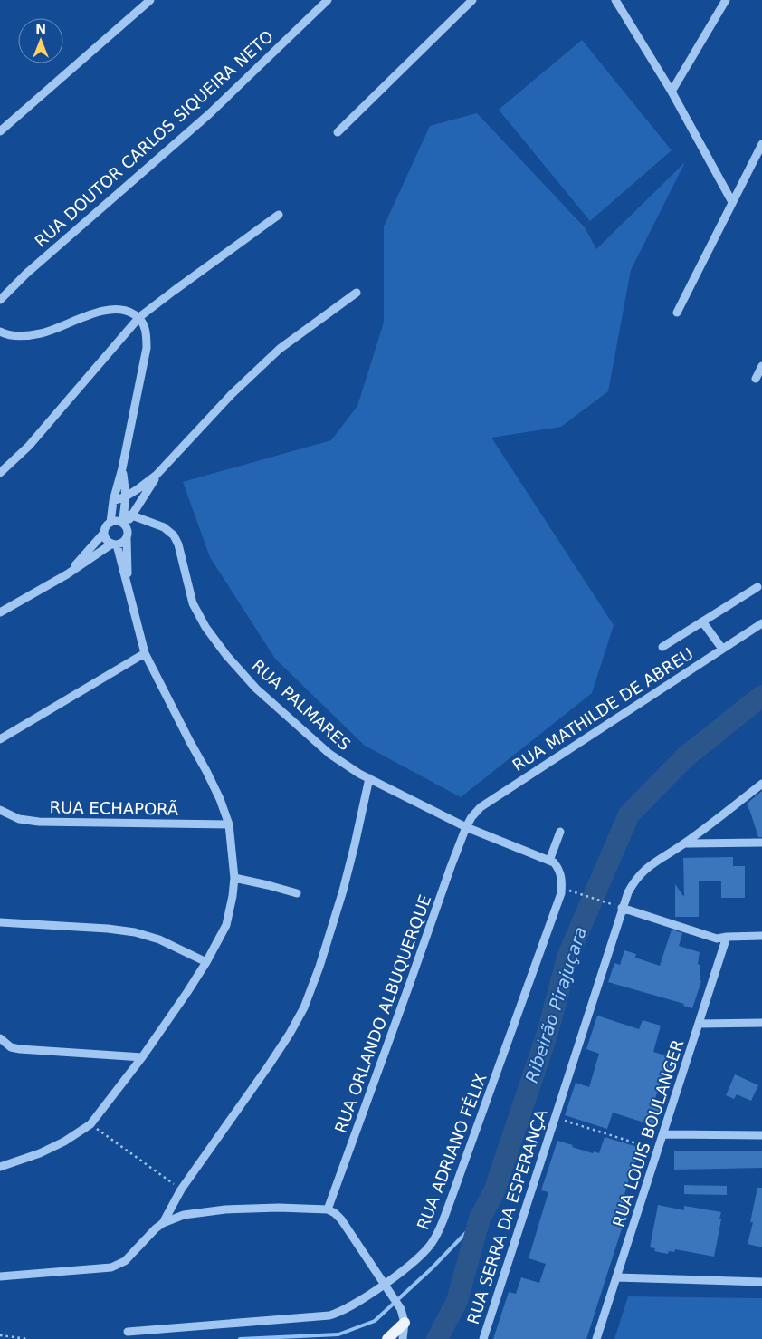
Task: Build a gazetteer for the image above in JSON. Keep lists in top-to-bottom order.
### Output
{
  "streets": {
    "street": [
      "RUA DOUTOR CARLOS SIQUEIRA NETO",
      "RUA PALMARES",
      "RUA MATHILDE DE ABREU",
      "RUA ECHAPORÃ",
      "RUA ORLANDO ALBUQUERQUE",
      "RUA LOUIS BOULANGER",
      "RUA ADRIANO FÉLIX",
      "RUA SERRA DA ESPERANÇA"
    ]
  },
  "crossings": [
    ["RUA PALMARES", "RUA MATHILDE DE ABREU"],
    ["RUA PALMARES", "RUA ORLANDO ALBUQUERQUE"],
    ["RUA PALMARES", "RUA ADRIANO FÉLIX"],
    ["RUA MATHILDE DE ABREU", "RUA ORLANDO ALBUQUERQUE"]
  ],
  "water": ["Ribeirão Pirajuçara"],
  "north": "top"
}
